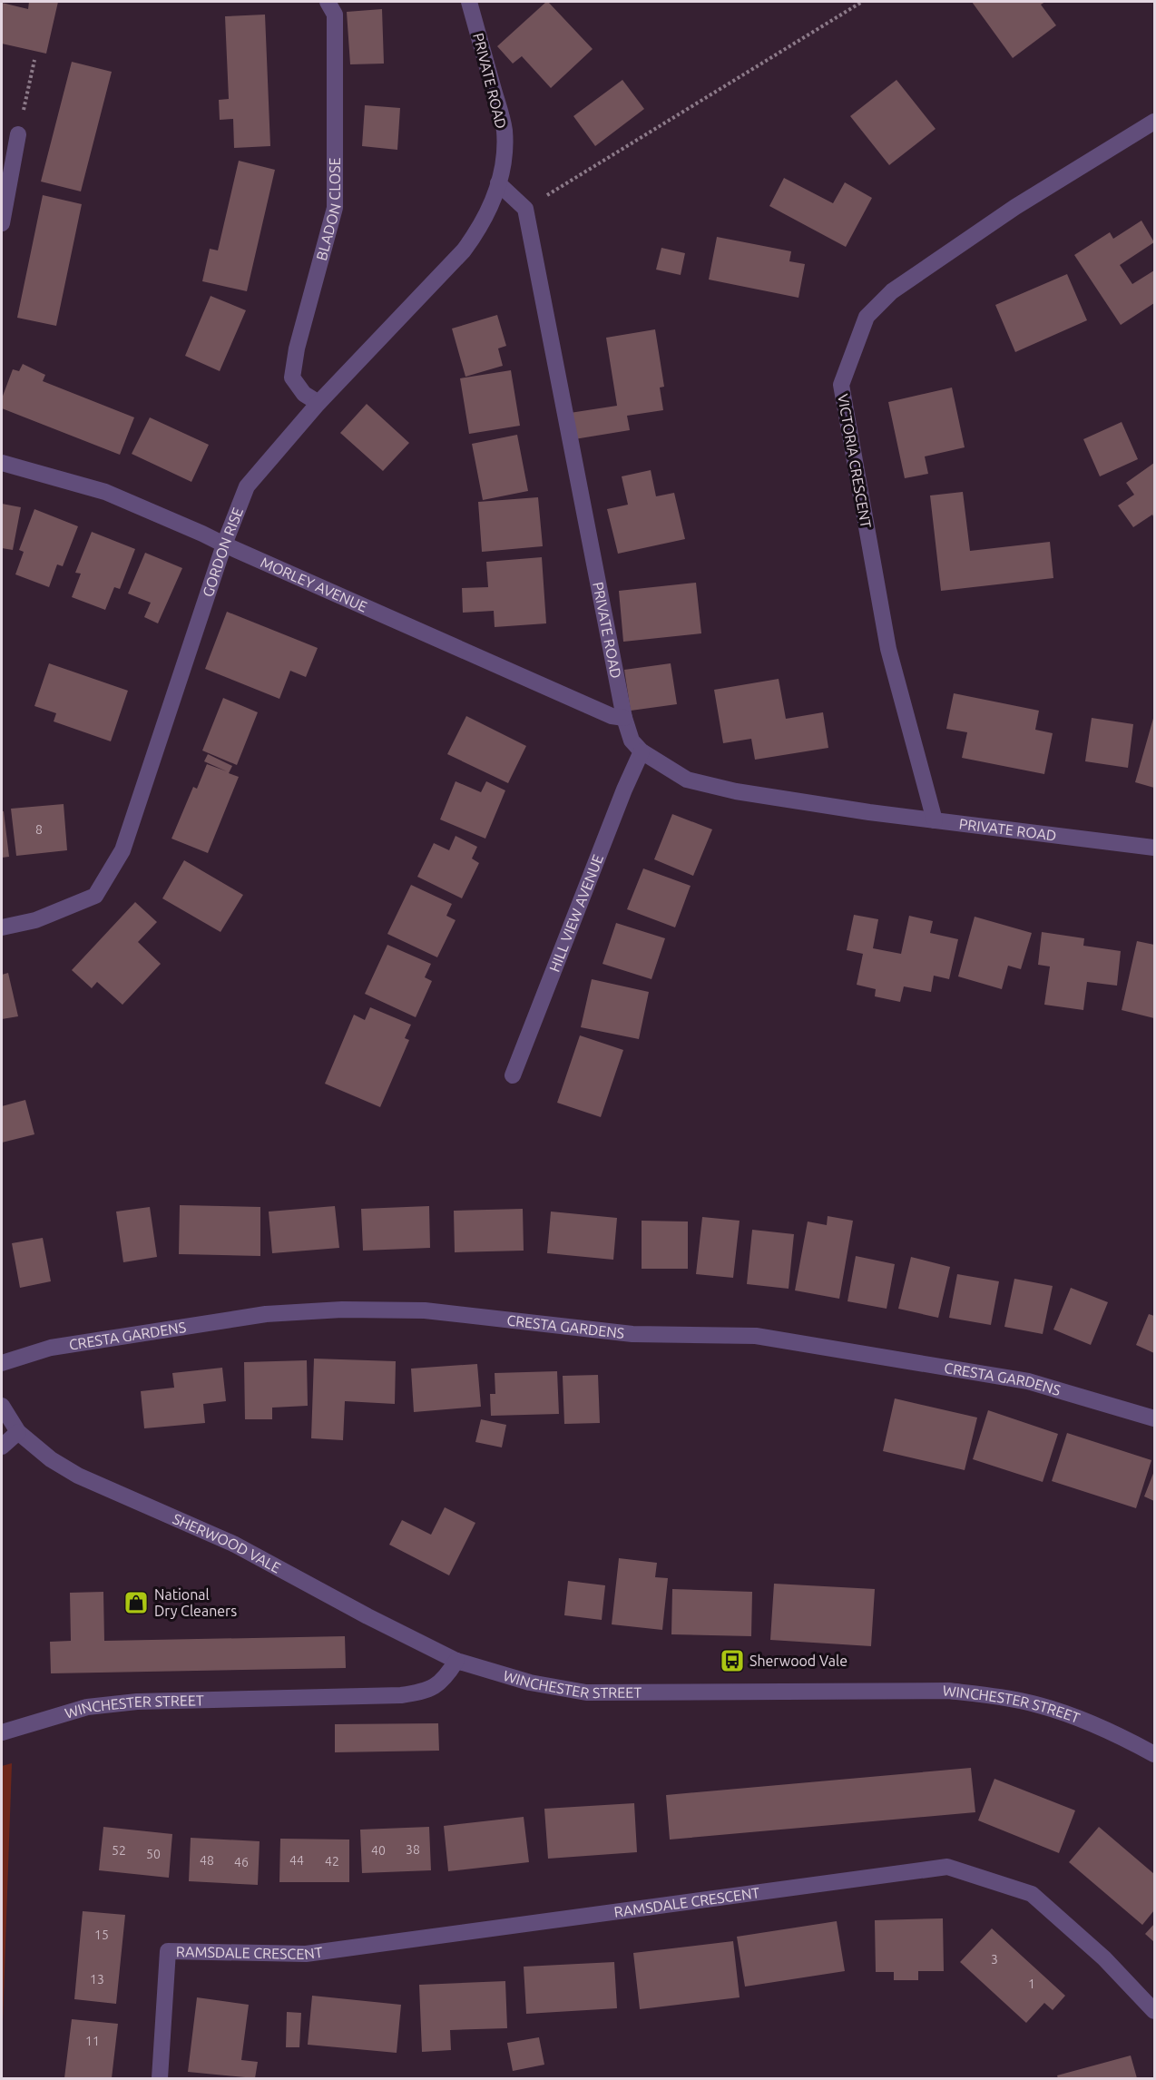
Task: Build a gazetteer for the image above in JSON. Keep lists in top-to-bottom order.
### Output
{
  "streets": {
    "street": [
      "PRIVATE ROAD",
      "BLADON CLOSE",
      "VICTORIA CRESCENT",
      "GORDON RISE",
      "MORLEY AVENUE",
      "HILL VIEW AVENUE",
      "CRESTA GARDENS",
      "SHERWOOD VALE",
      "WINCHESTER STREET",
      "RAMSDALE CRESCENT"
    ]
  },
  "crossings": [
    ["PRIVATE ROAD", "VICTORIA CRESCENT"],
    ["PRIVATE ROAD", "GORDON RISE"],
    ["PRIVATE ROAD", "MORLEY AVENUE"],
    ["PRIVATE ROAD", "HILL VIEW AVENUE"],
    ["BLADON CLOSE", "GORDON RISE"],
    ["GORDON RISE", "MORLEY AVENUE"],
    ["SHERWOOD VALE", "WINCHESTER STREET"]
  ],
  "places": {
    "shop": ["National Dry Cleaners"],
    "bus stop": ["Sherwood Vale"]
  },
  "house_numbers": [
    "8",
    "38",
    "52",
    "40",
    "50",
    "48",
    "44",
    "42",
    "46",
    "15",
    "3",
    "13",
    "1",
    "11"
  ]
}
